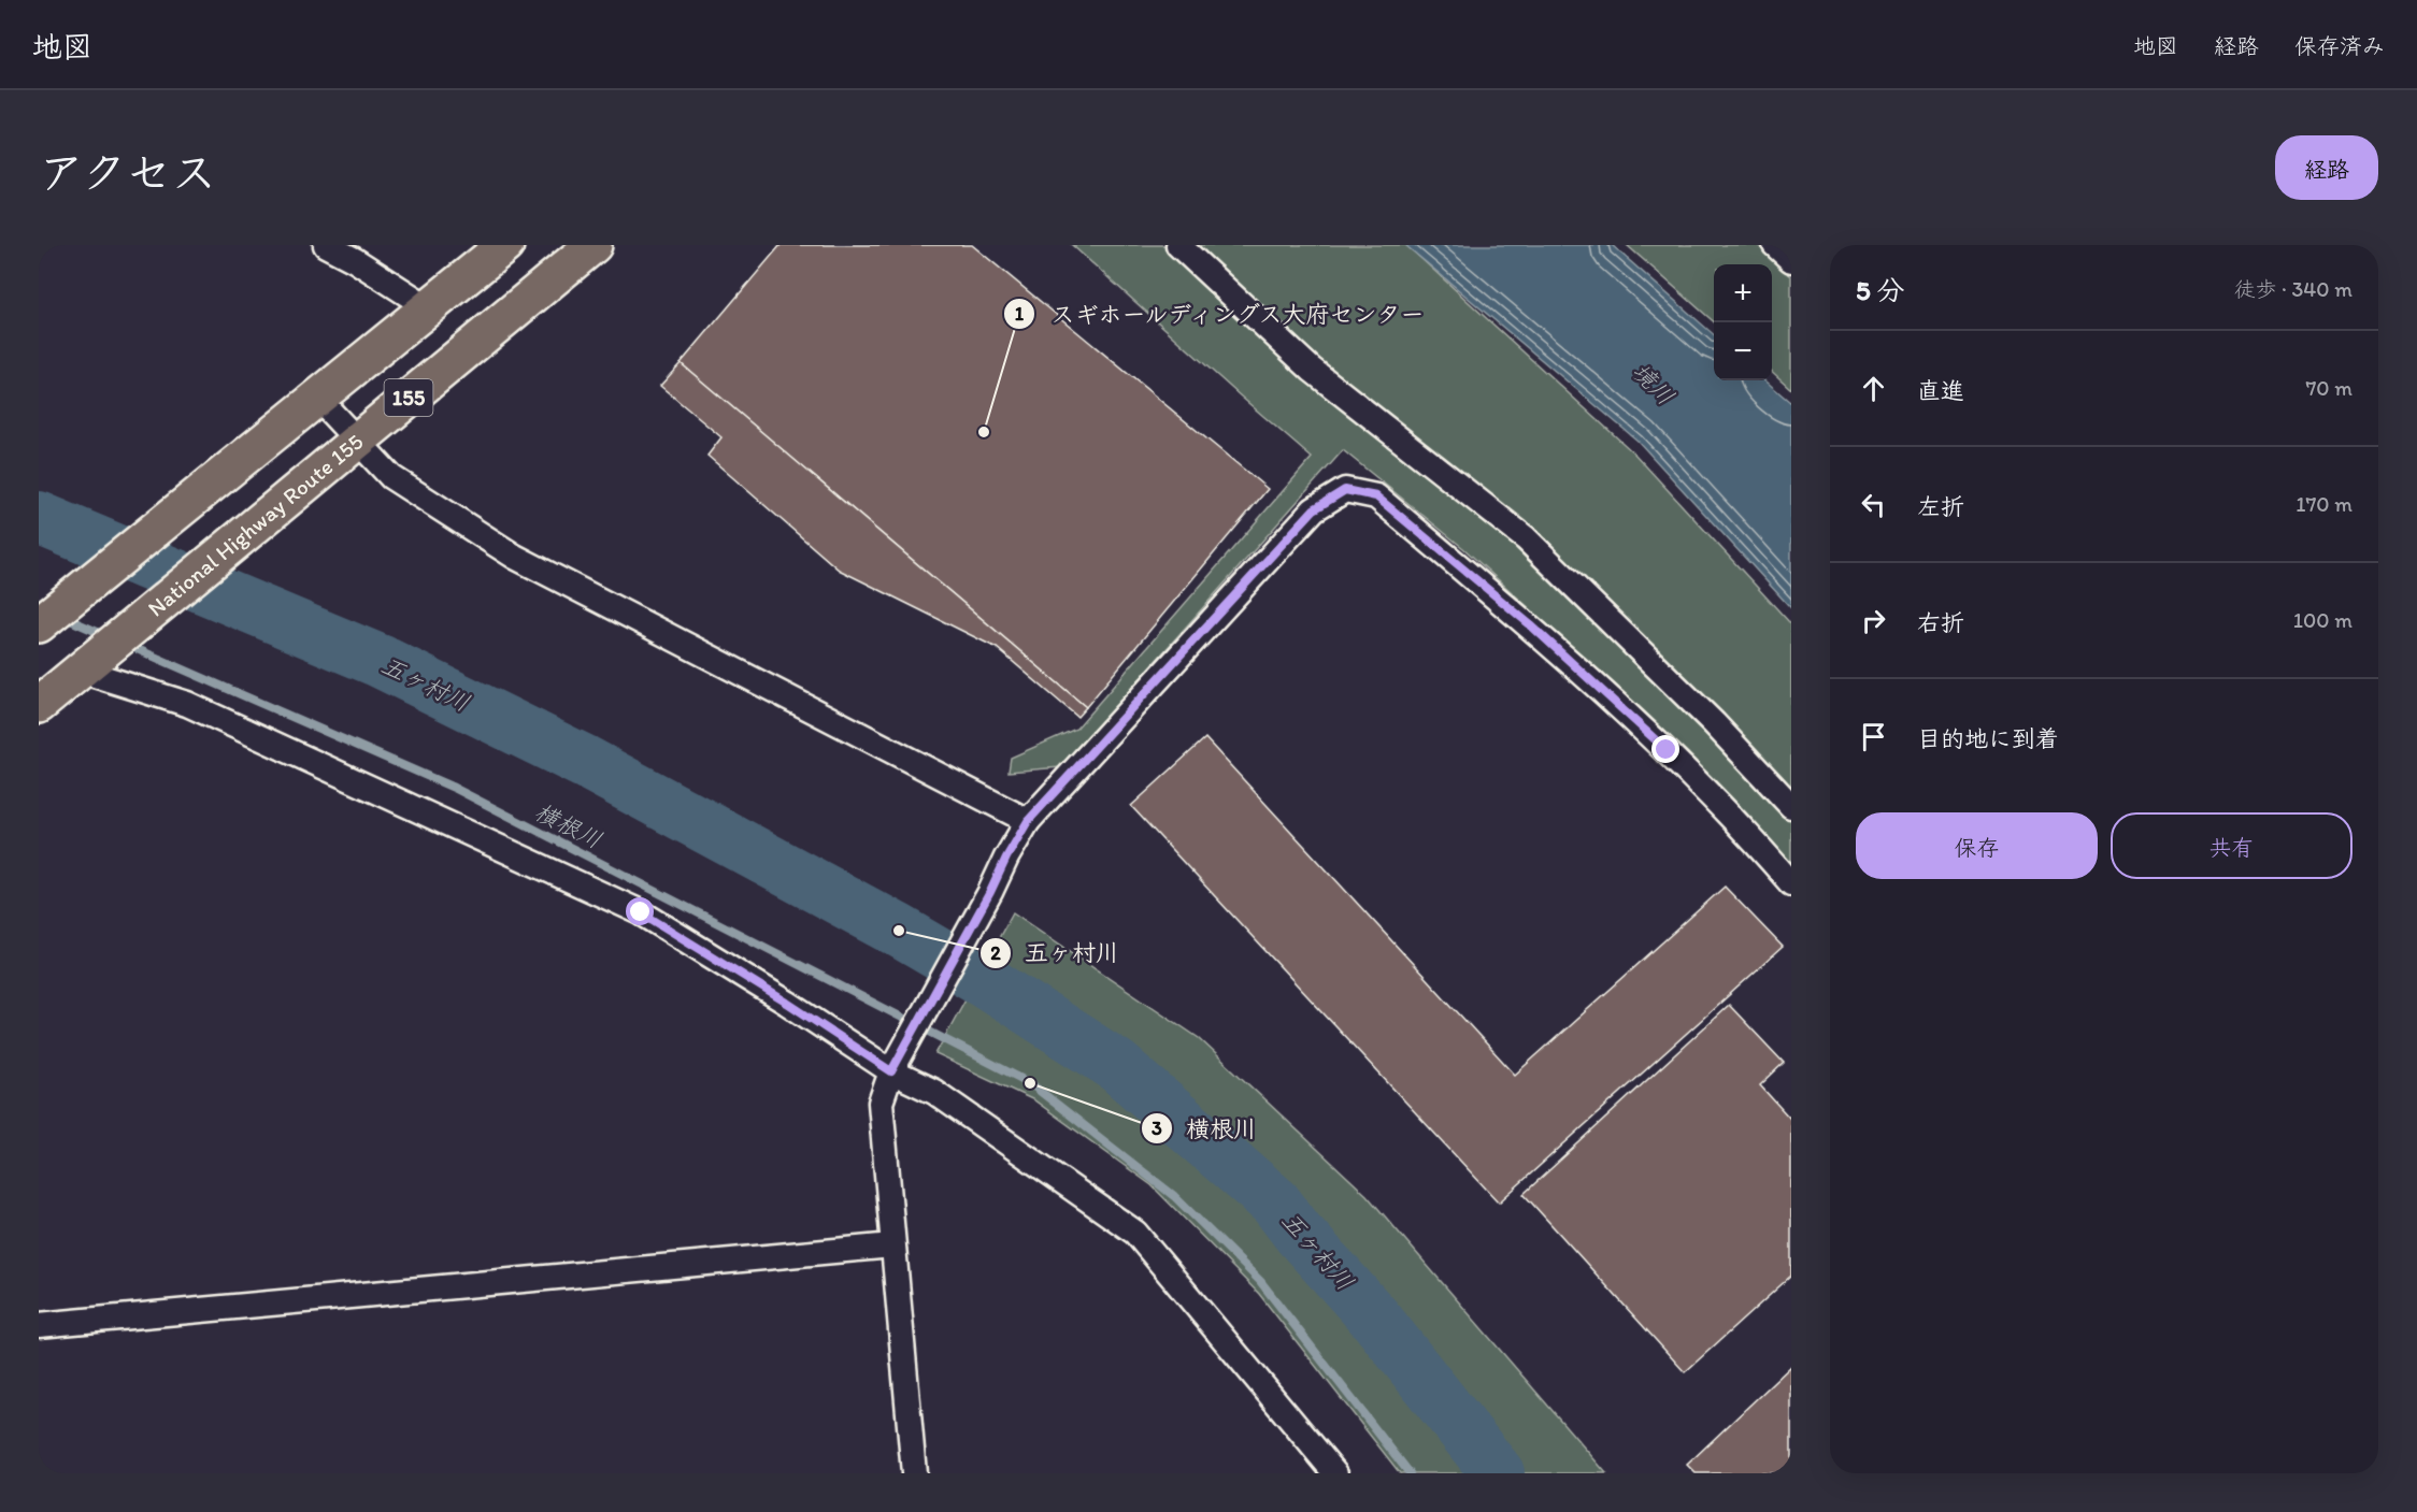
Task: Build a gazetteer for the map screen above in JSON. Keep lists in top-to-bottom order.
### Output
{
  "streets": {
    "highway": ["155", "National Highway Route 155"]
  },
  "water": ["境川", "五ヶ村川", "横根川"],
  "places": ["スギホールディングス大府センター", "五ヶ村川", "横根川"],
  "page": {
    "header": "地図",
    "nav": ["地図", "経路", "保存済み"],
    "title": "アクセス",
    "buttons": [
      "経路",
      ["保存", "共有"]
    ],
    "heading": ["5 分", "徒歩 · 340 m"],
    "map_buttons": ["+", "−"],
    "list": [
      ["直進", "70 m"],
      ["左折", "170 m"],
      ["右折", "100 m"],
      "目的地に到着"
    ]
  }
}
